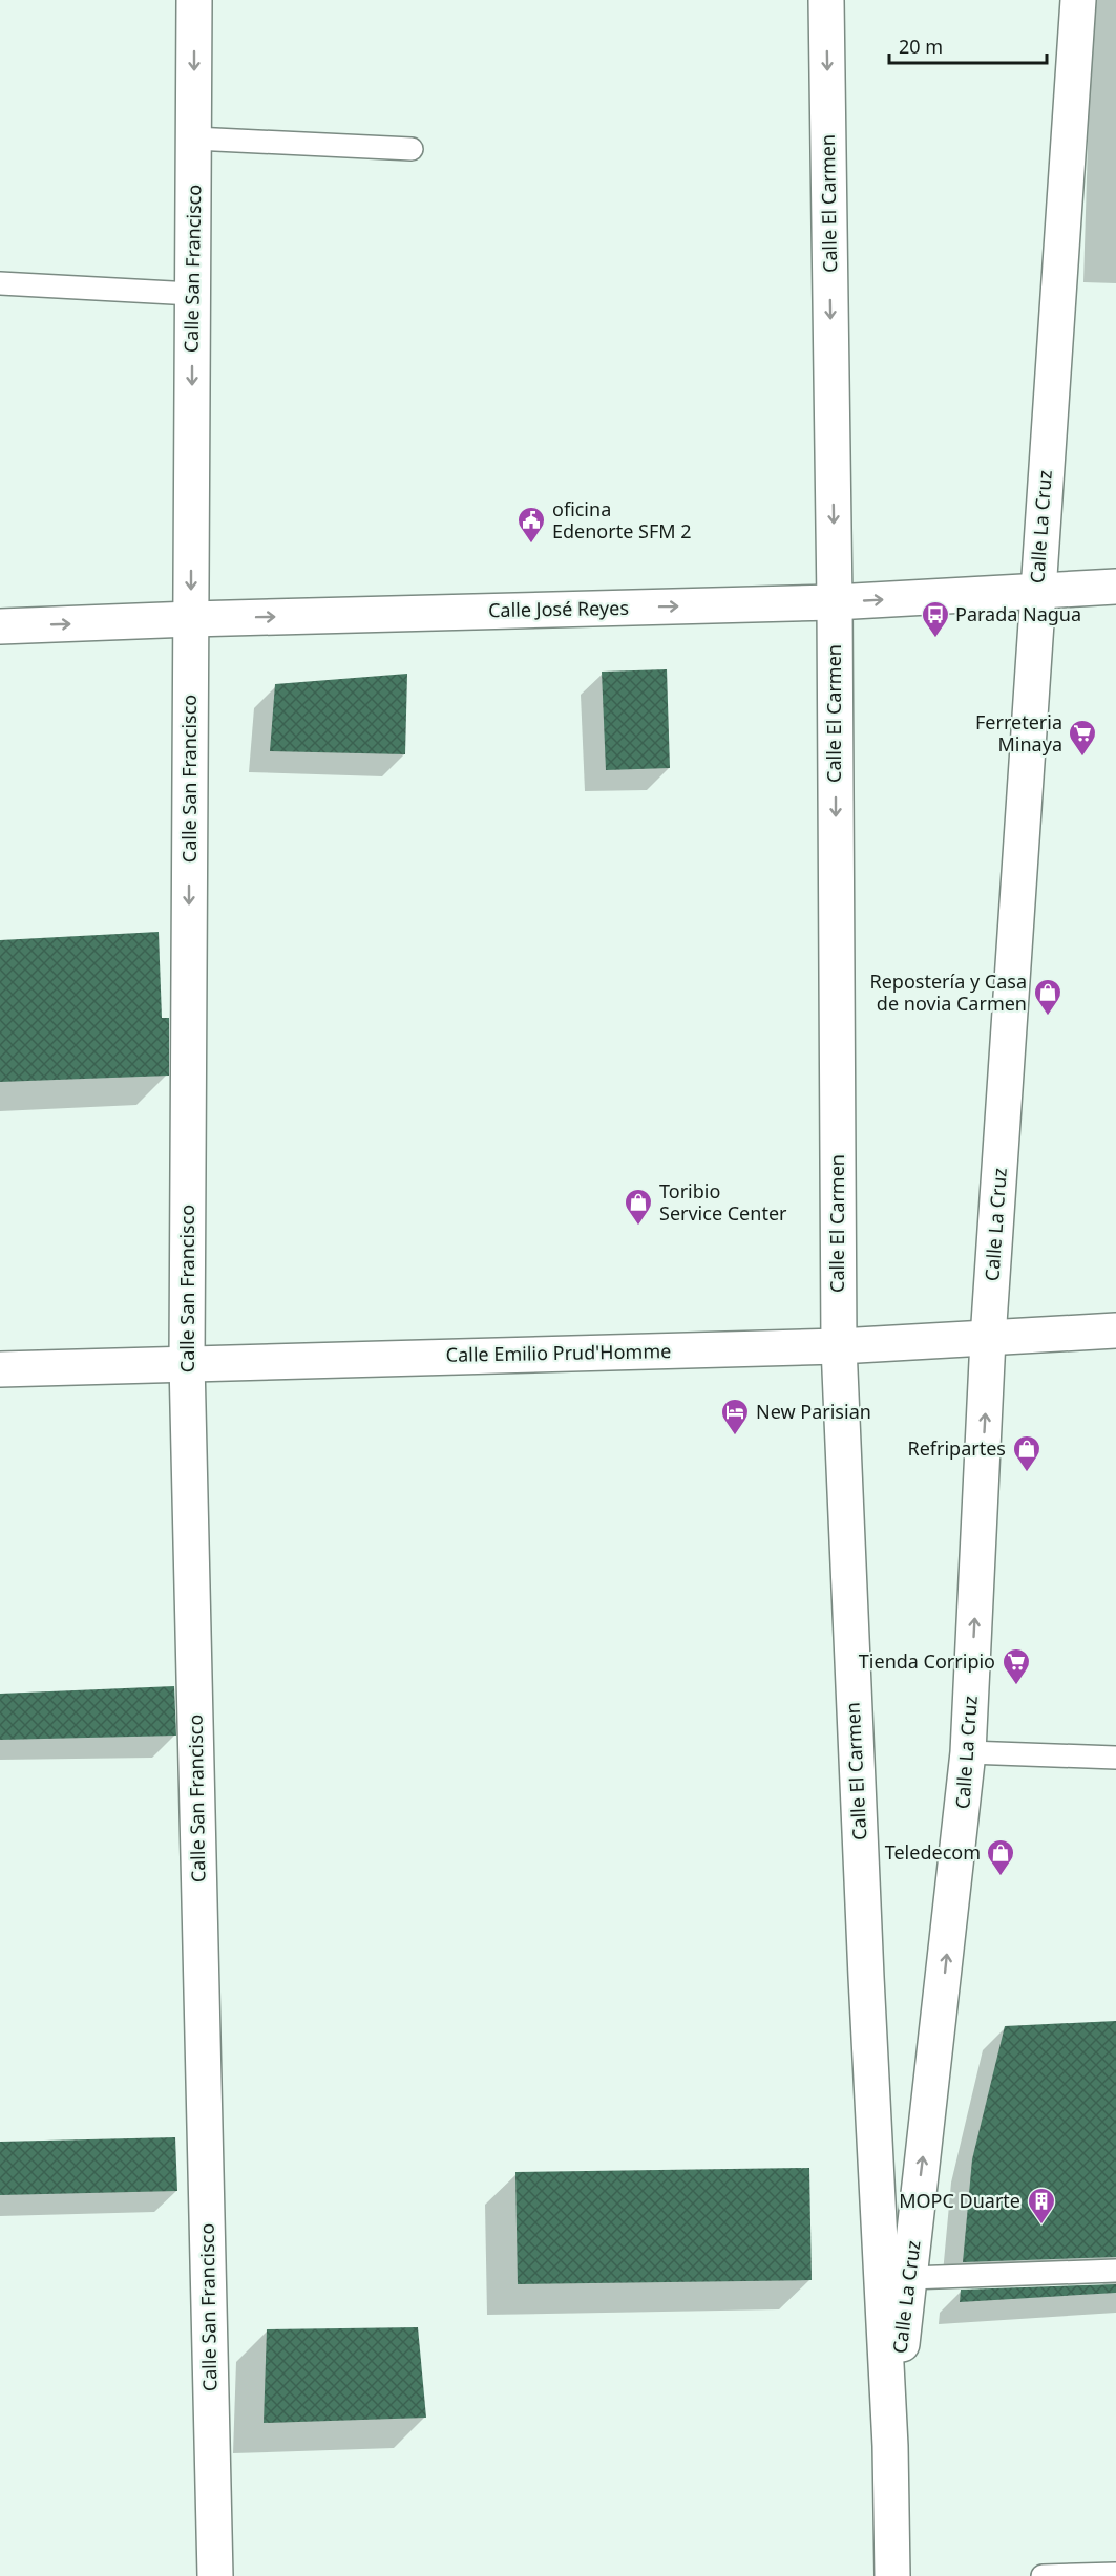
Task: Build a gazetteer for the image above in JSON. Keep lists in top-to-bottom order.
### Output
{
  "streets": {
    "main road": [
      "Calle El Carmen",
      "Calle San Francisco",
      "Calle La Cruz",
      "Calle José Reyes",
      "Calle Emilio Prud'Homme"
    ]
  },
  "crossings": [
    ["Calle El Carmen", "Calle La Cruz"],
    ["Calle El Carmen", "Calle José Reyes"],
    ["Calle El Carmen", "Calle Emilio Prud'Homme"],
    ["Calle San Francisco", "Calle José Reyes"],
    ["Calle San Francisco", "Calle Emilio Prud'Homme"],
    ["Calle La Cruz", "Calle José Reyes"],
    ["Calle La Cruz", "Calle Emilio Prud'Homme"]
  ],
  "one_way": [
    "Calle El Carmen",
    "Calle San Francisco",
    "Calle La Cruz",
    "Calle José Reyes"
  ],
  "places": {
    "public building": ["oficina Edenorte SFM 2"],
    "bus stop": ["Parada Nagua"],
    "supermarket": ["Ferreteria Minaya", "Tienda Corripio"],
    "shop": [
      "Repostería y Casa de novia Carmen",
      "Toribio Service Center",
      "Refripartes",
      "Teledecom"
    ],
    "hotel": ["New Parisian"],
    "building": ["MOPC Duarte"]
  },
  "scale_bar": "20 m"
}
